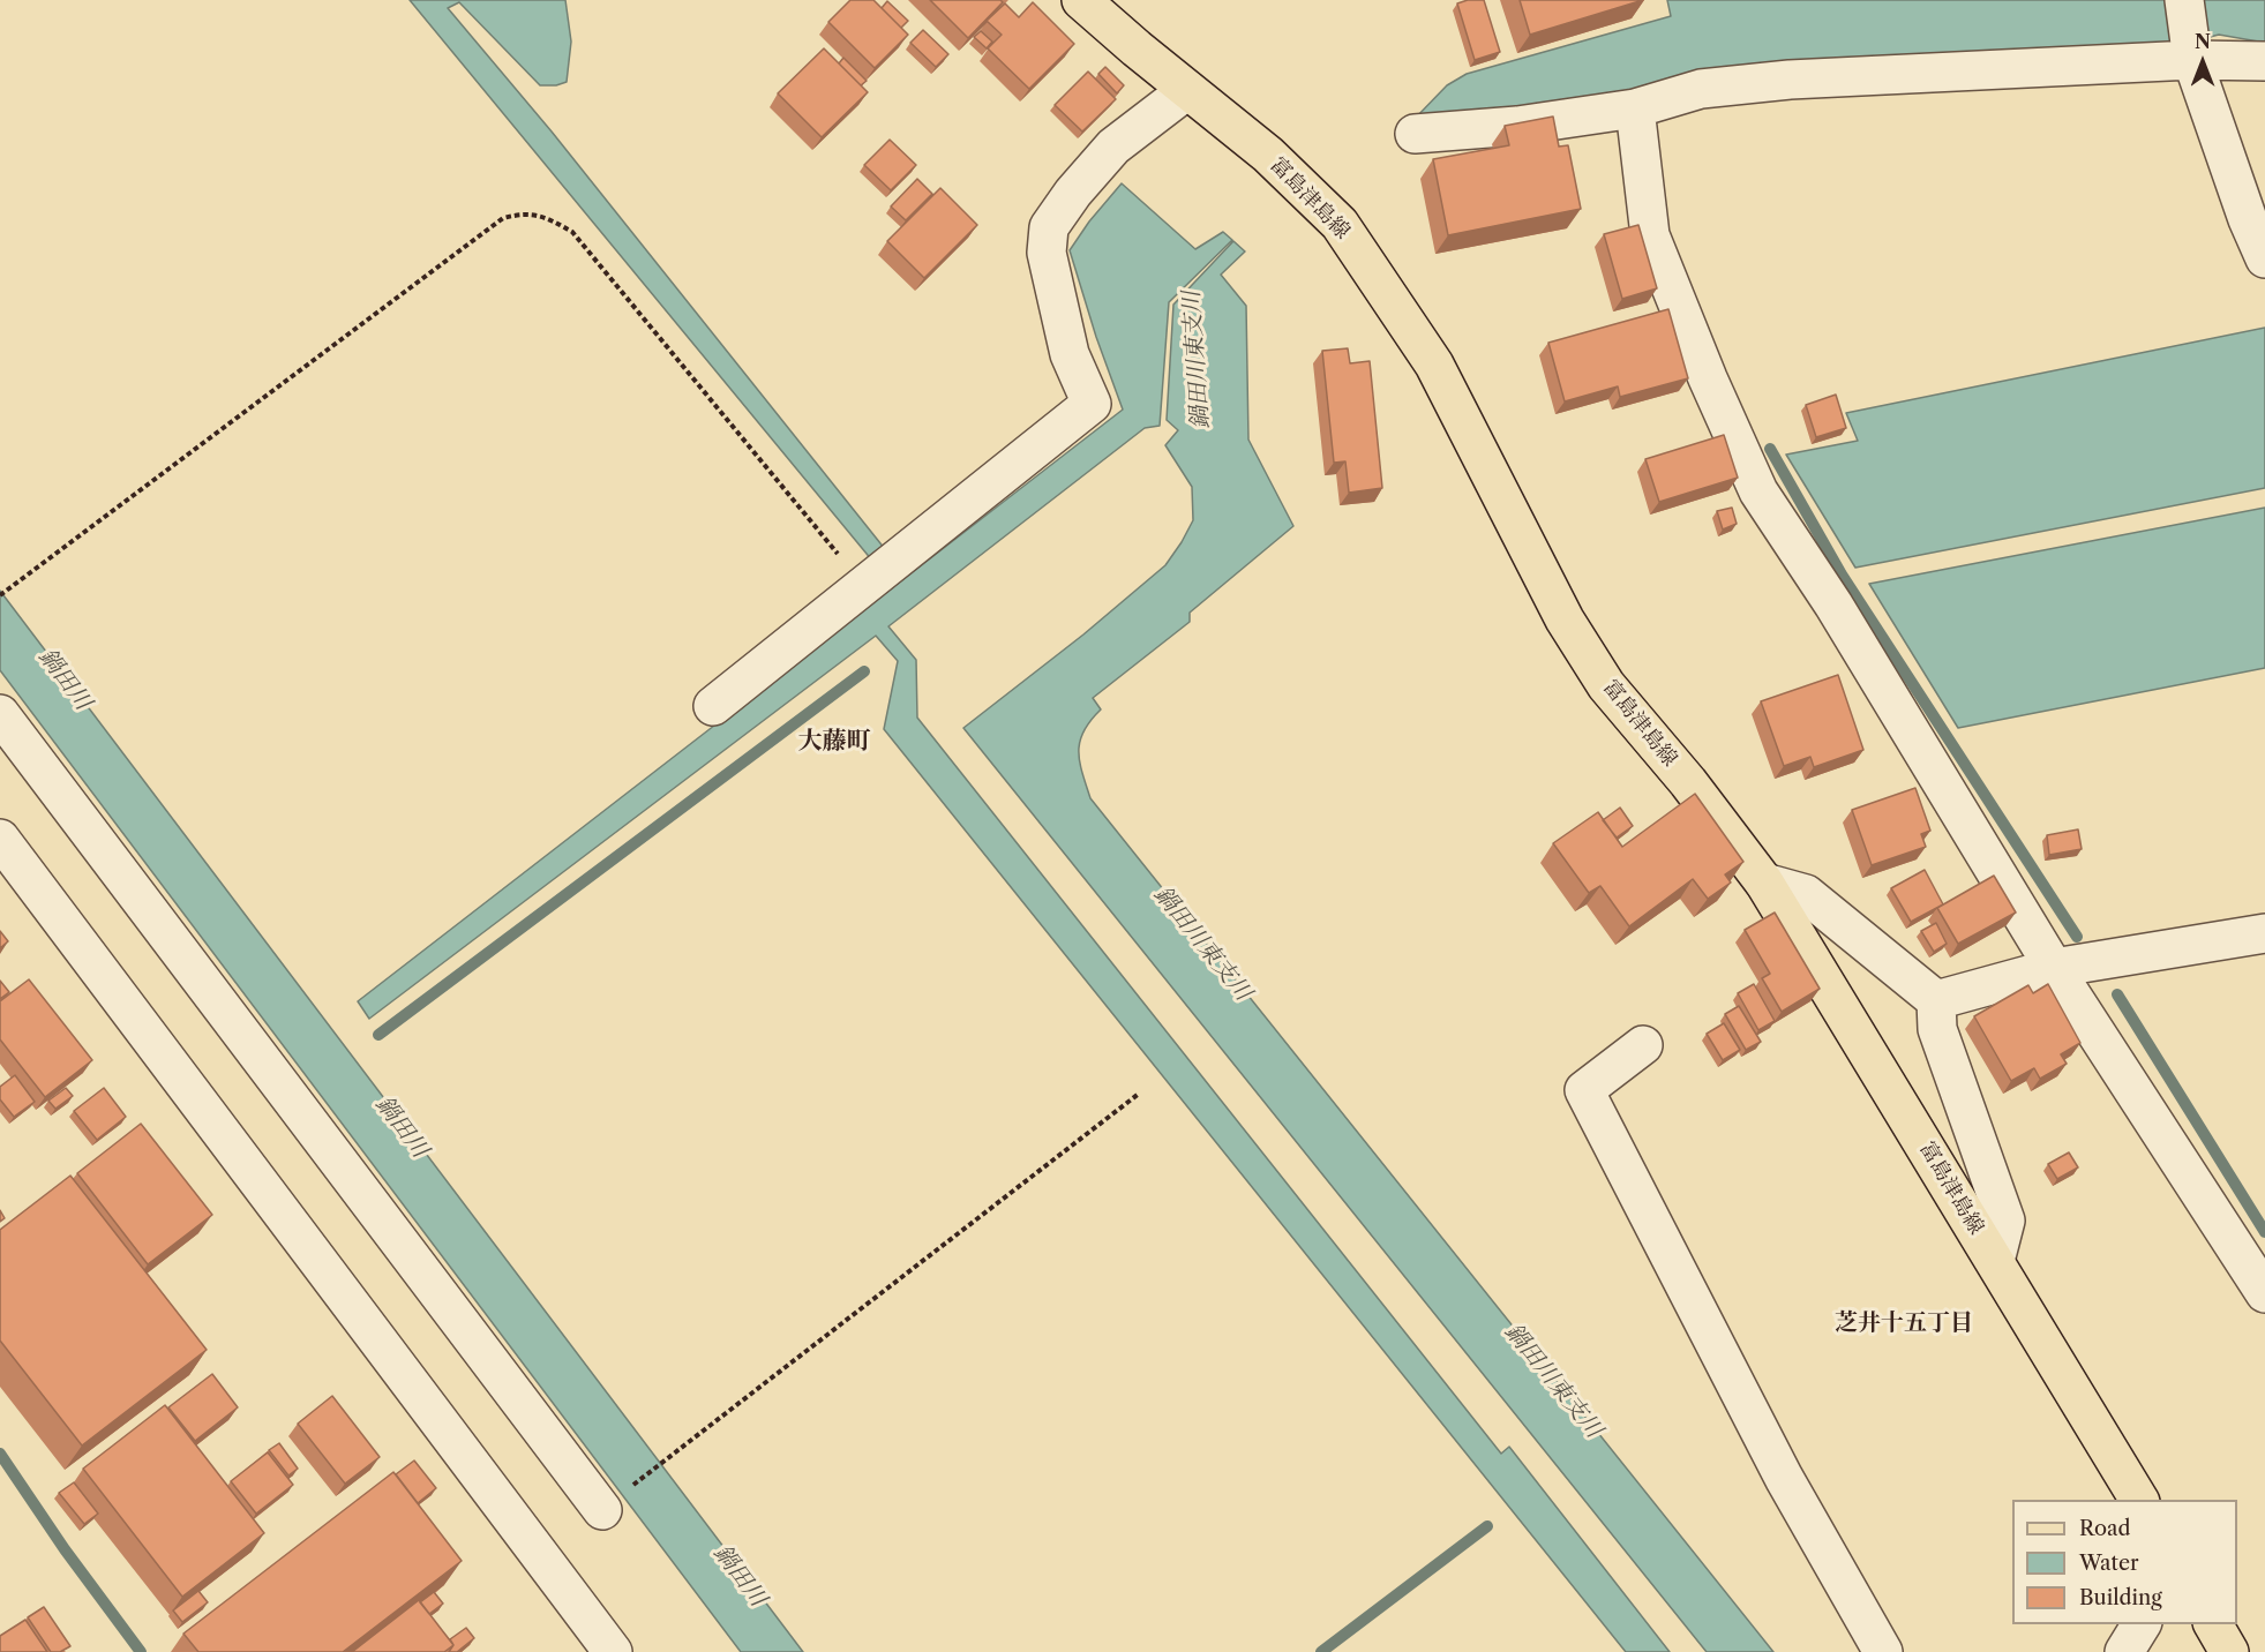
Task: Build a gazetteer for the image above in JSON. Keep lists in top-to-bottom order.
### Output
{
  "streets": {
    "main road": ["富島津島線"]
  },
  "districts": ["大藤町", "芝井十五丁目"],
  "water": ["鍋田川東支川", "鍋田川"],
  "legend": ["Road", "Water", "Building"],
  "north": "top"
}
